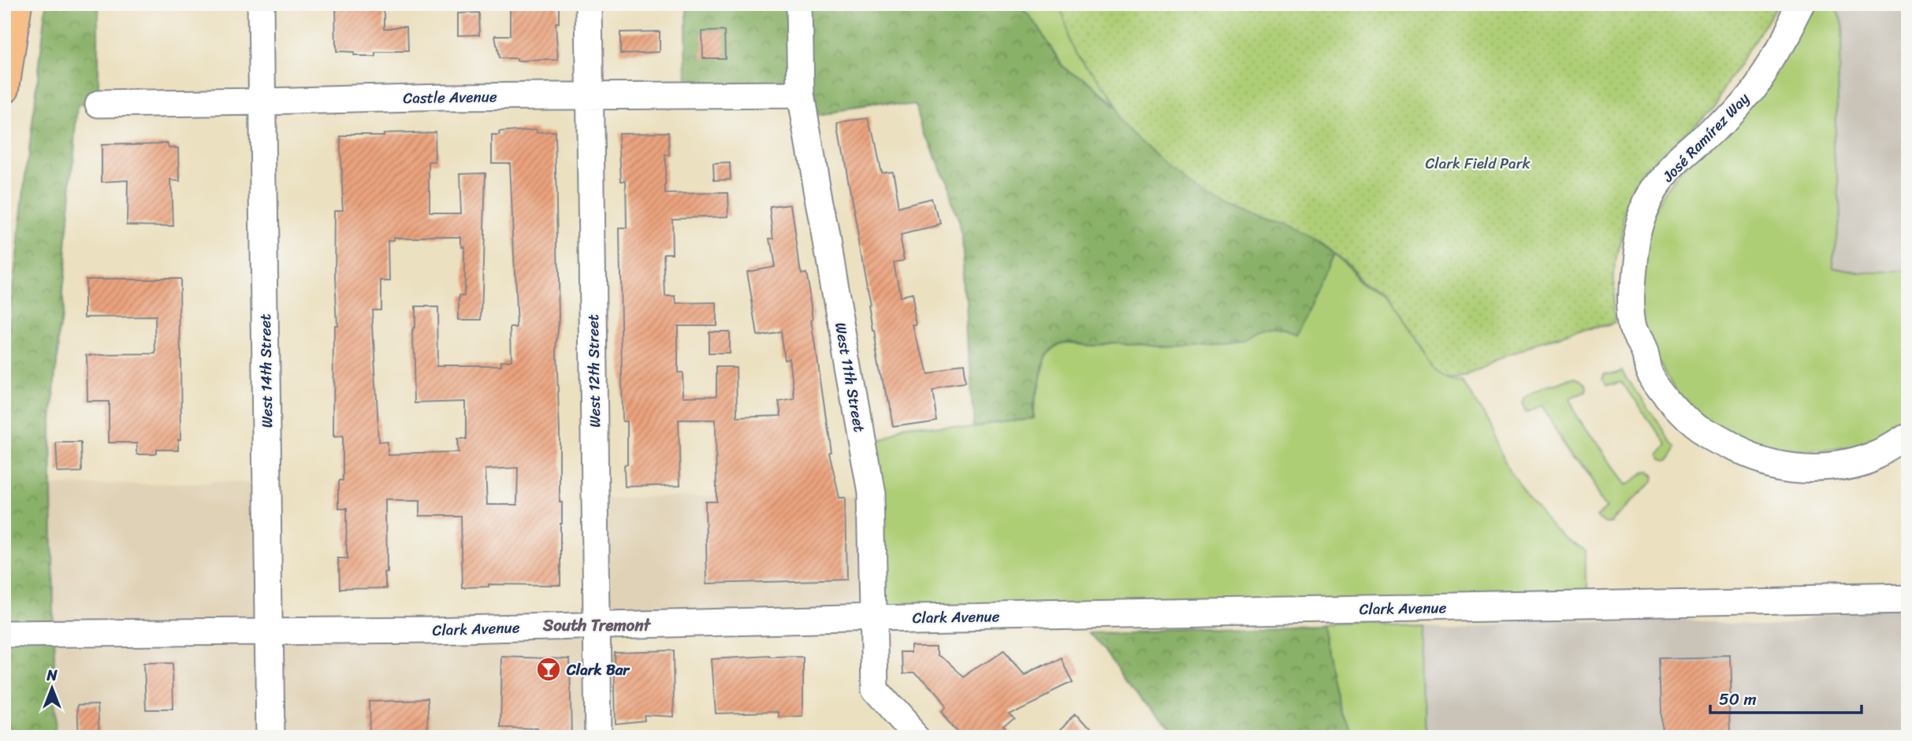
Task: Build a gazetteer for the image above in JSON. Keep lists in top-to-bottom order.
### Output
{
  "streets": {
    "street": [
      "Castle Avenue",
      "José Ramírez Way",
      "West 14th Street",
      "West 12th Street",
      "West 11th Street",
      "Clark Avenue"
    ]
  },
  "crossings": [
    ["Castle Avenue", "West 14th Street"],
    ["Castle Avenue", "West 12th Street"],
    ["Castle Avenue", "West 11th Street"],
    ["West 14th Street", "Clark Avenue"],
    ["West 12th Street", "Clark Avenue"],
    ["West 11th Street", "Clark Avenue"]
  ],
  "districts": ["South Tremont"],
  "parks": ["Clark Field Park"],
  "places": {
    "bar": ["Clark Bar"]
  },
  "scale_bar": "50 m",
  "north": "top"
}
